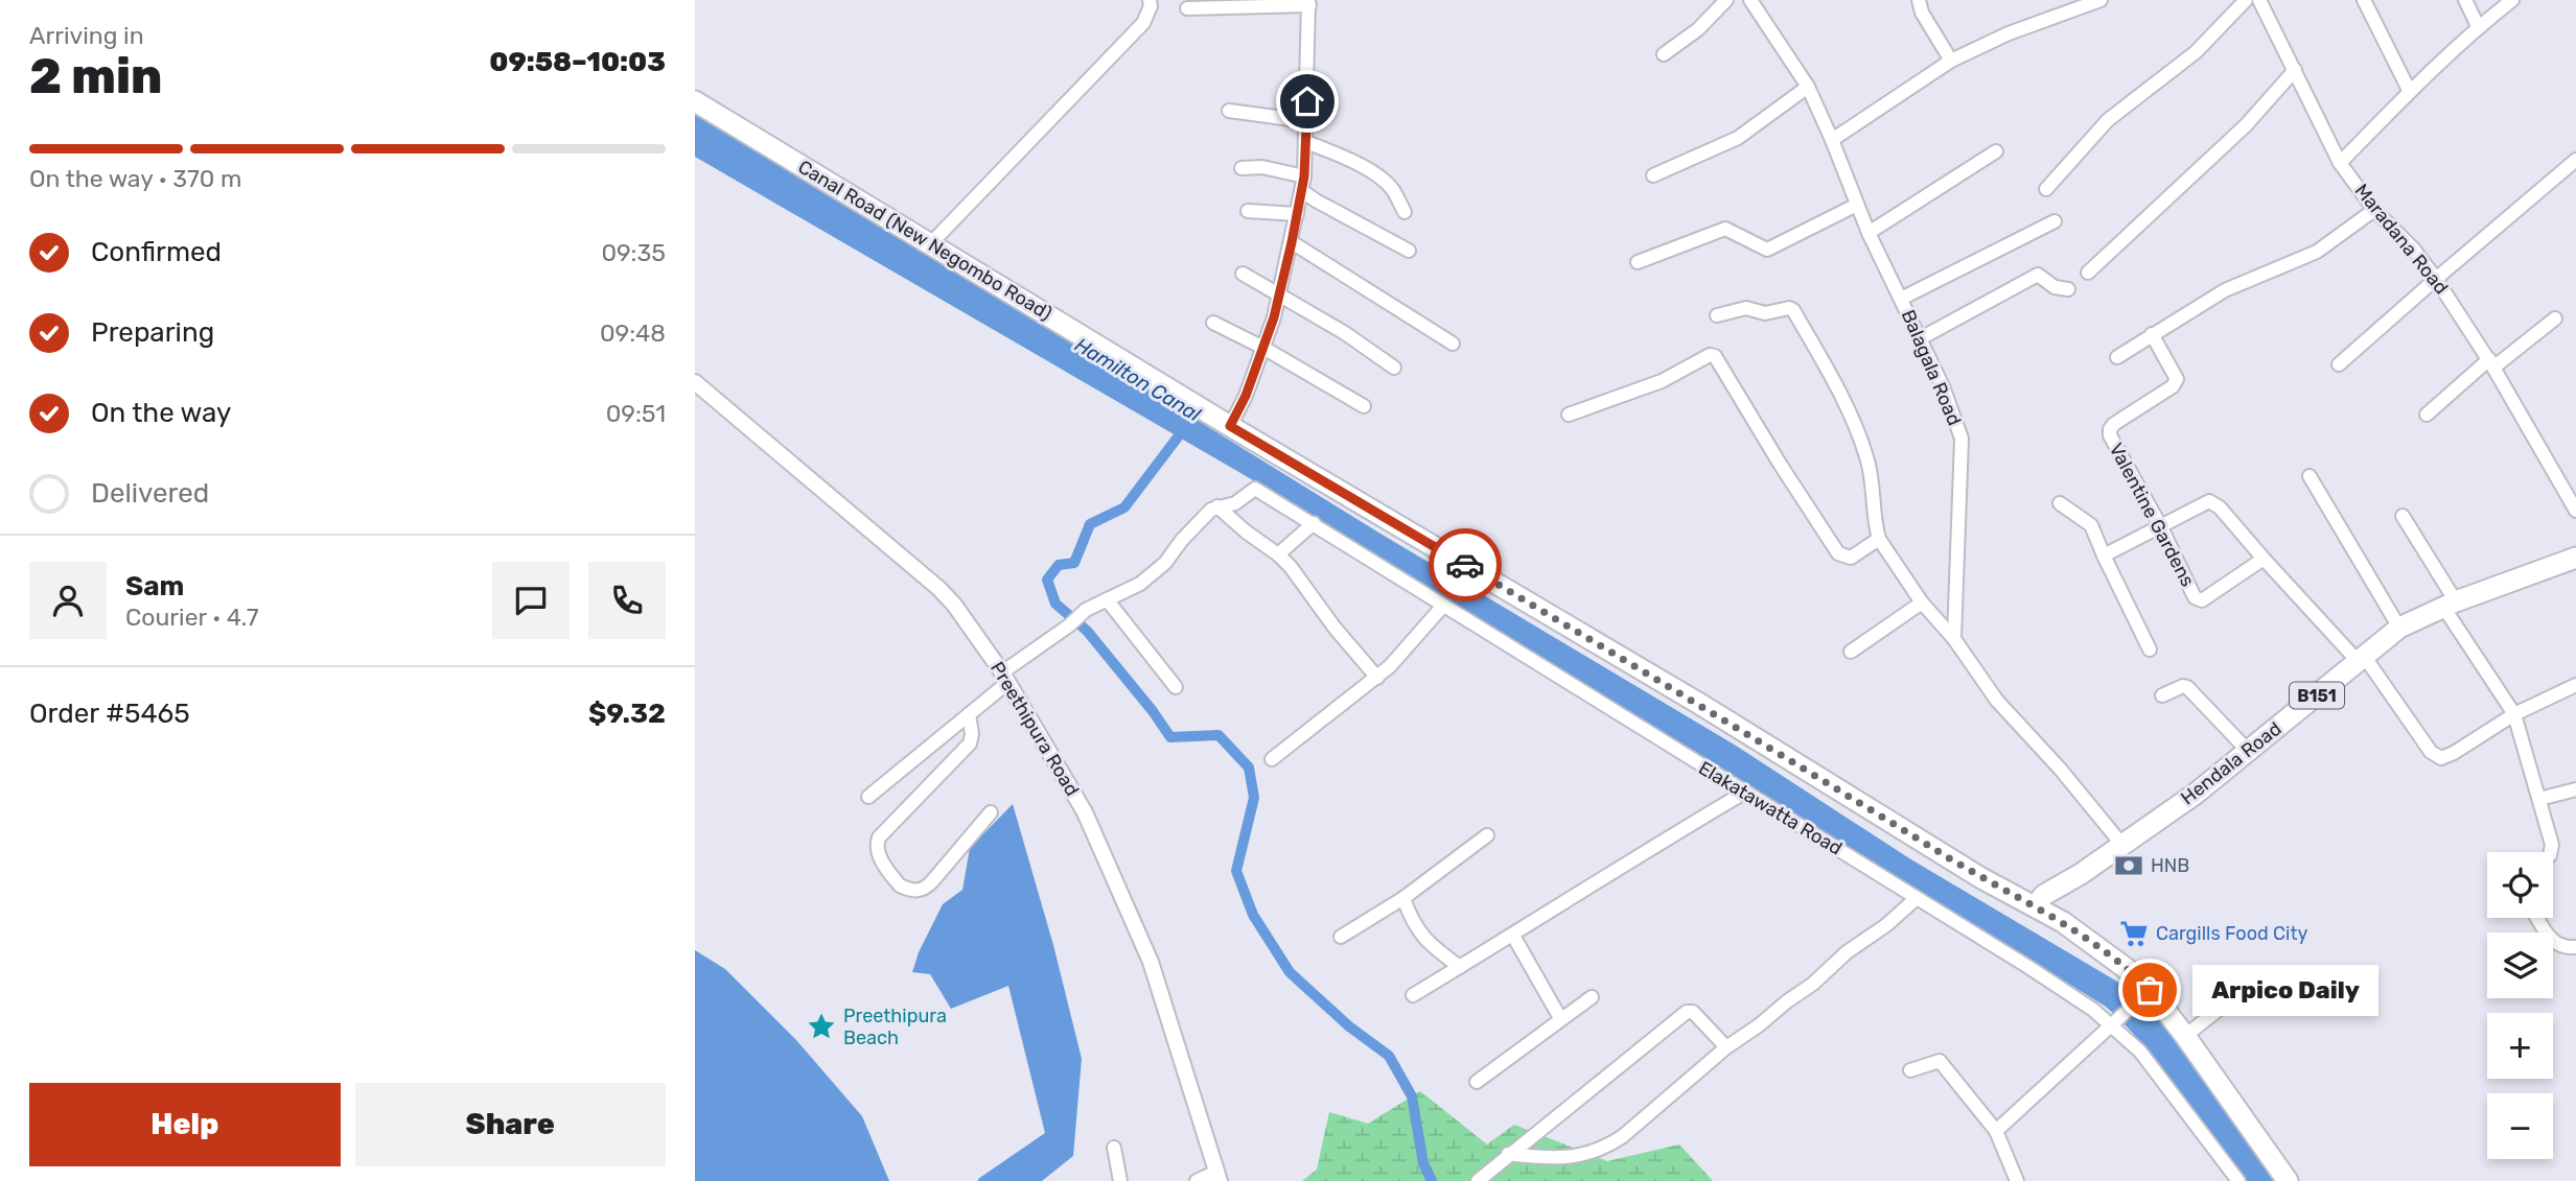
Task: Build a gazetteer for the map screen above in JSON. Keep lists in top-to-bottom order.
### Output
{
  "streets": {
    "main road": ["Canal Road (New Negombo Road)", "B151", "Hendala Road"],
    "street": [
      "Maradana Road",
      "Balagala Road",
      "Valentine Gardens",
      "Preethipura Road",
      "Elakatawatta Road"
    ]
  },
  "crossings": [
    ["Canal Road (New Negombo Road)", "Hendala Road"]
  ],
  "water": ["Hamilton Canal"],
  "places": {
    "bank": ["HNB"],
    "supermarket": ["Cargills Food City"],
    "other": ["Arpico Daily"],
    "place": ["Preethipura Beach"]
  },
  "page": {
    "heading": ["2 min", "Arriving in", "09:58–10:03"],
    "panel": [
      "Sam",
      "Courier · 4.7",
      "Order #5465",
      "$9.32"
    ],
    "bar": "On the way · 370 m",
    "list": [
      ["Confirmed", "09:35"],
      ["Preparing", "09:48"],
      ["On the way", "09:51"],
      "Delivered"
    ],
    "map_buttons": ["+", "−"],
    "bubble": "Arpico Daily",
    "buttons": ["Help", "Share"]
  }
}
